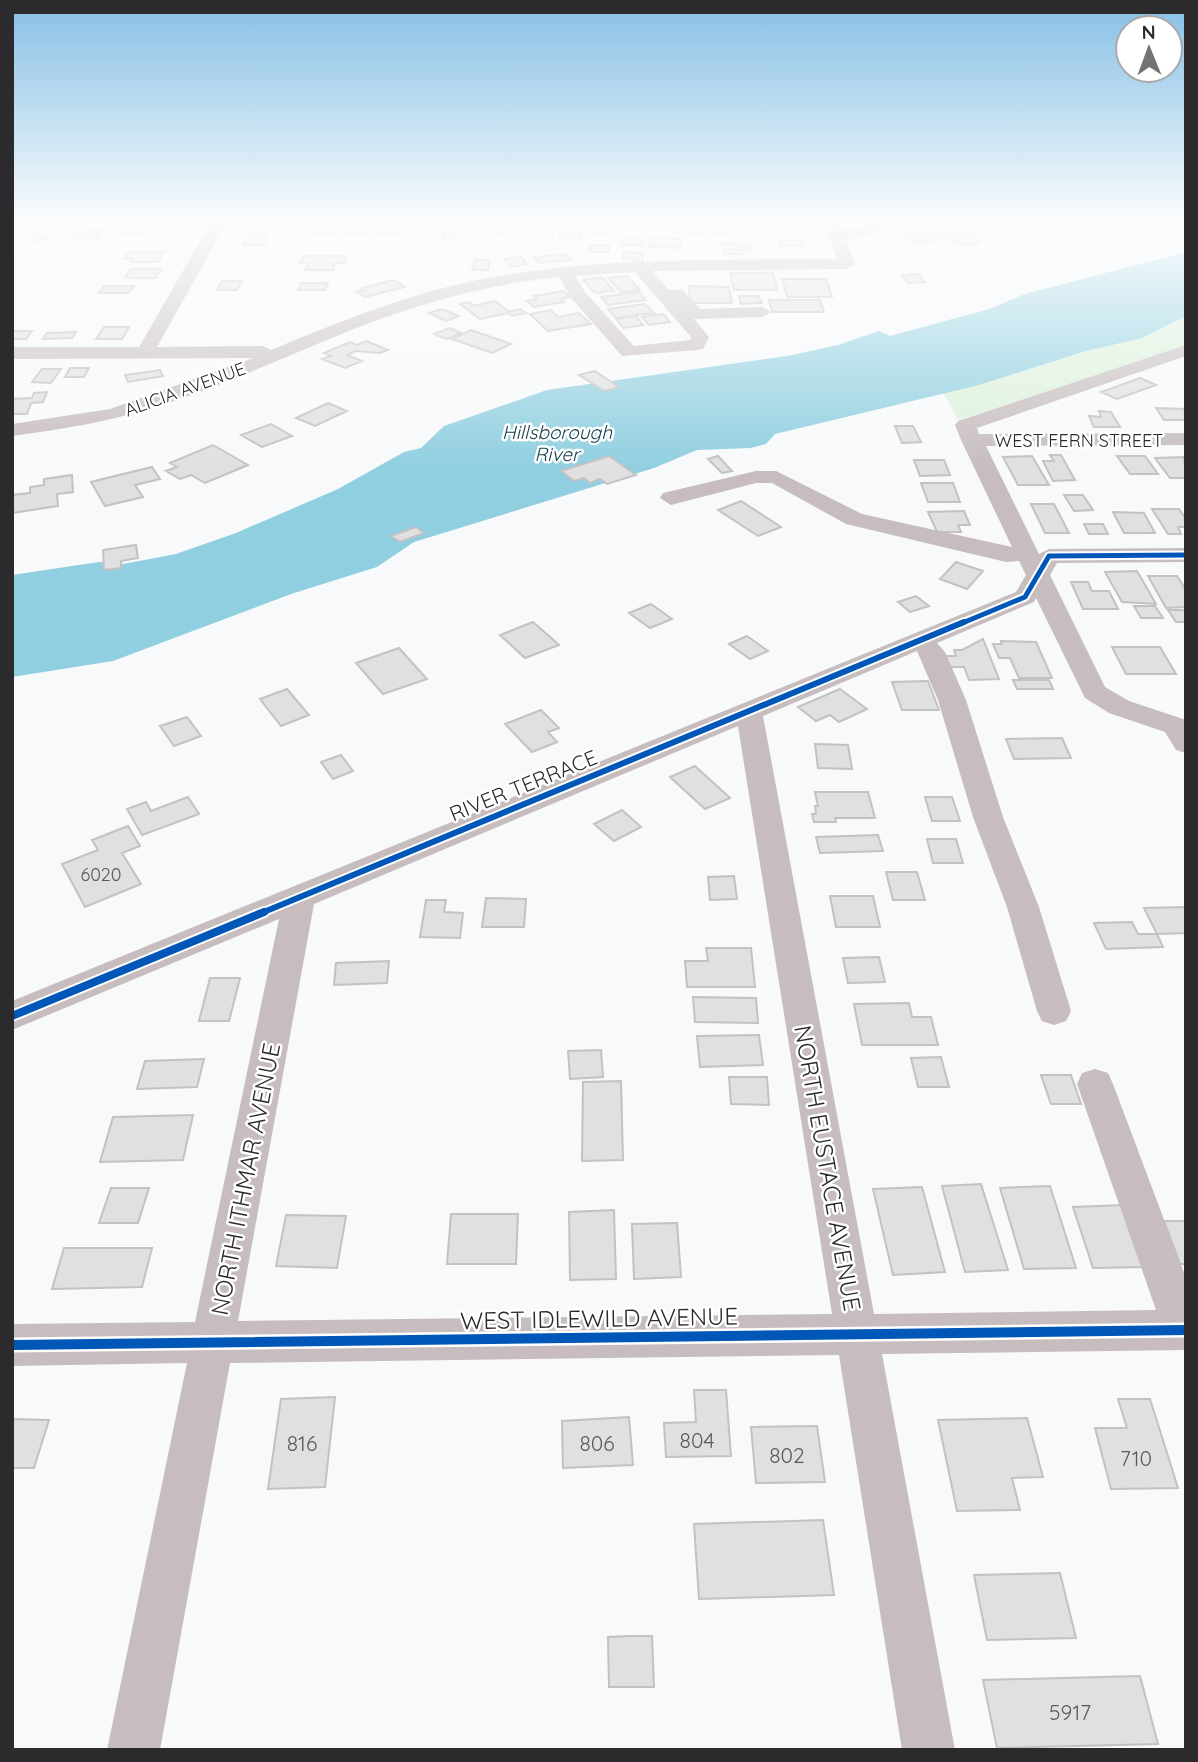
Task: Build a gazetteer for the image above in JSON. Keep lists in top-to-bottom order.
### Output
{
  "streets": {
    "street": [
      "ALICIA AVENUE",
      "WEST FERN STREET",
      "RIVER TERRACE",
      "NORTH EUSTACE AVENUE",
      "NORTH ITHMAR AVENUE",
      "WEST IDLEWILD AVENUE"
    ]
  },
  "crossings": [
    ["RIVER TERRACE", "NORTH EUSTACE AVENUE"],
    ["RIVER TERRACE", "NORTH ITHMAR AVENUE"],
    ["NORTH EUSTACE AVENUE", "WEST IDLEWILD AVENUE"],
    ["NORTH ITHMAR AVENUE", "WEST IDLEWILD AVENUE"]
  ],
  "water": ["Hillsborough River"],
  "house_numbers": [
    "6020",
    "804",
    "816",
    "806",
    "802",
    "710",
    "5917"
  ],
  "north": "top"
}
